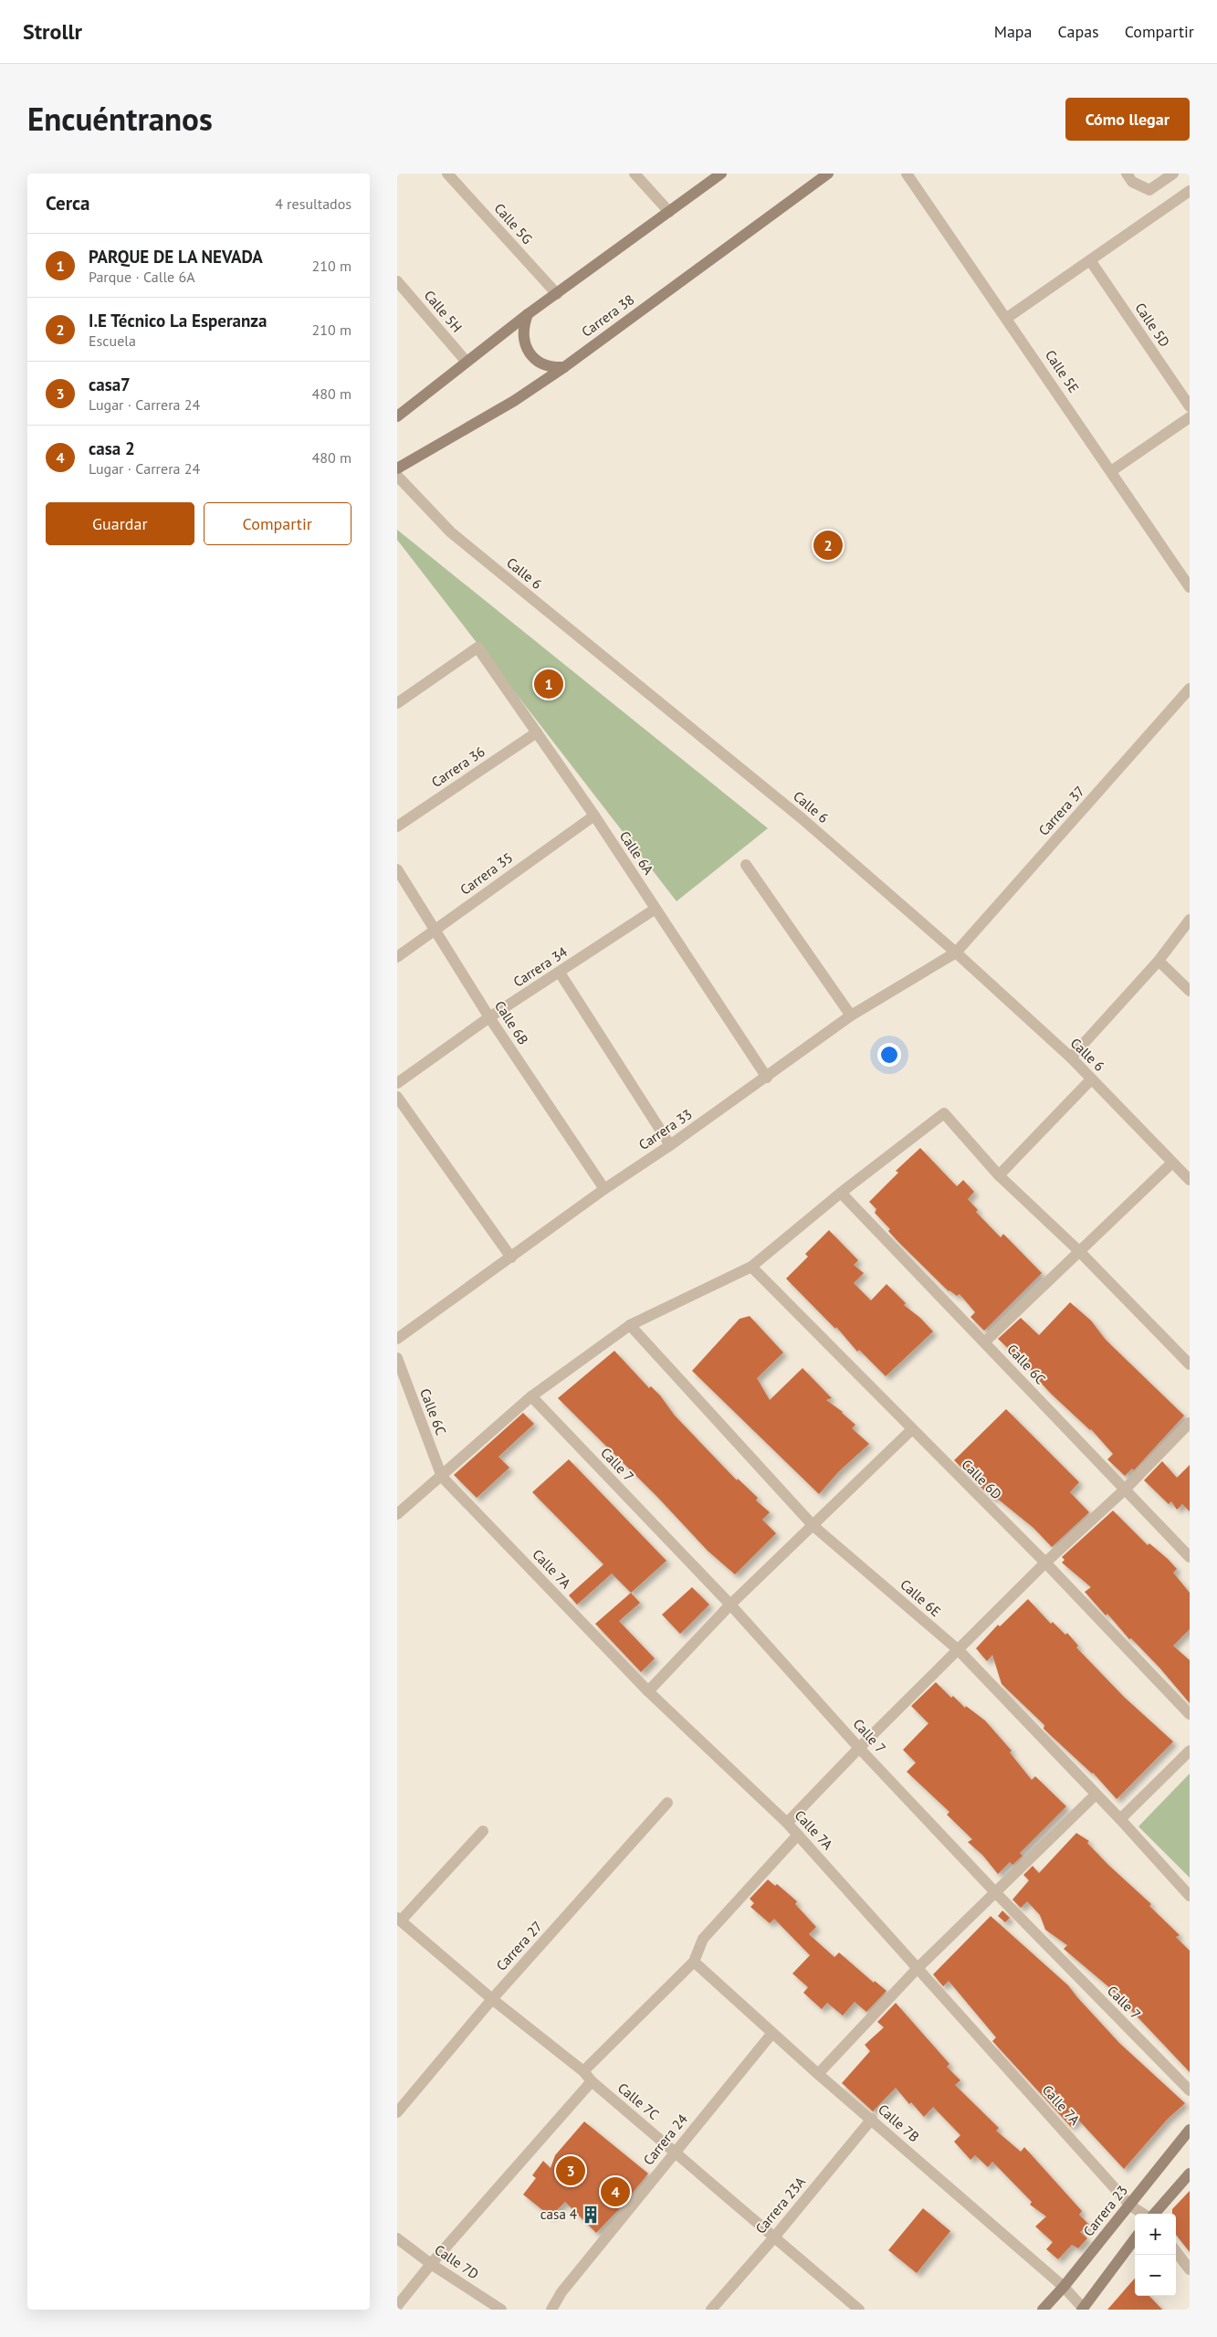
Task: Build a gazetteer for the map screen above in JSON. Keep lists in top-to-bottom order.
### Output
{
  "streets": {
    "street": [
      "Calle 5G",
      "Calle 5H",
      "Carrera 38",
      "Calle 5D",
      "Calle 5E",
      "Calle 6",
      "Carrera 36",
      "Carrera 37",
      "Calle 6A",
      "Carrera 35",
      "Carrera 34",
      "Calle 6B",
      "Carrera 33",
      "Calle 6C",
      "Calle 7",
      "Calle 6D",
      "Calle 7A",
      "Calle 6E",
      "Carrera 27",
      "Calle 7C",
      "Calle 7B",
      "Carrera 24",
      "Carrera 23A",
      "Carrera 23",
      "Calle 7D"
    ]
  },
  "crossings": [
    ["Calle 6", "Carrera 37"],
    ["Calle 6", "Carrera 33"],
    ["Carrera 36", "Calle 6A"],
    ["Carrera 37", "Carrera 33"],
    ["Calle 6A", "Carrera 35"],
    ["Calle 6A", "Carrera 34"],
    ["Calle 6A", "Carrera 33"],
    ["Carrera 35", "Calle 6B"],
    ["Carrera 34", "Calle 6B"],
    ["Calle 6B", "Carrera 33"],
    ["Calle 6C", "Calle 7A"],
    ["Calle 7A", "Carrera 23"],
    ["Carrera 27", "Calle 7C"],
    ["Calle 7C", "Carrera 24"],
    ["Calle 7C", "Carrera 23A"],
    ["Calle 7B", "Carrera 24"],
    ["Calle 7B", "Carrera 23A"],
    ["Calle 7B", "Carrera 23"]
  ],
  "places": {
    "building": ["casa 4"]
  },
  "page": {
    "header": "Strollr",
    "nav": ["Mapa", "Capas", "Compartir"],
    "title": "Encuéntranos",
    "buttons": [
      "Cómo llegar",
      ["Guardar", "Compartir"]
    ],
    "heading": ["Cerca", "4 resultados"],
    "list": [
      {
        "mark": "1",
        "name": "PARQUE DE LA NEVADA",
        "note": "Parque · Calle 6A",
        "value": "210 m"
      },
      {
        "mark": "2",
        "name": "I.E Técnico La Esperanza",
        "note": "Escuela",
        "value": "210 m"
      },
      {
        "mark": "3",
        "name": "casa7",
        "note": "Lugar · Carrera 24",
        "value": "480 m"
      },
      {
        "mark": "4",
        "name": "casa 2",
        "note": "Lugar · Carrera 24",
        "value": "480 m"
      }
    ],
    "pins": [
      "2",
      "1",
      "3",
      "4"
    ],
    "map_buttons": ["+", "−"]
  }
}
